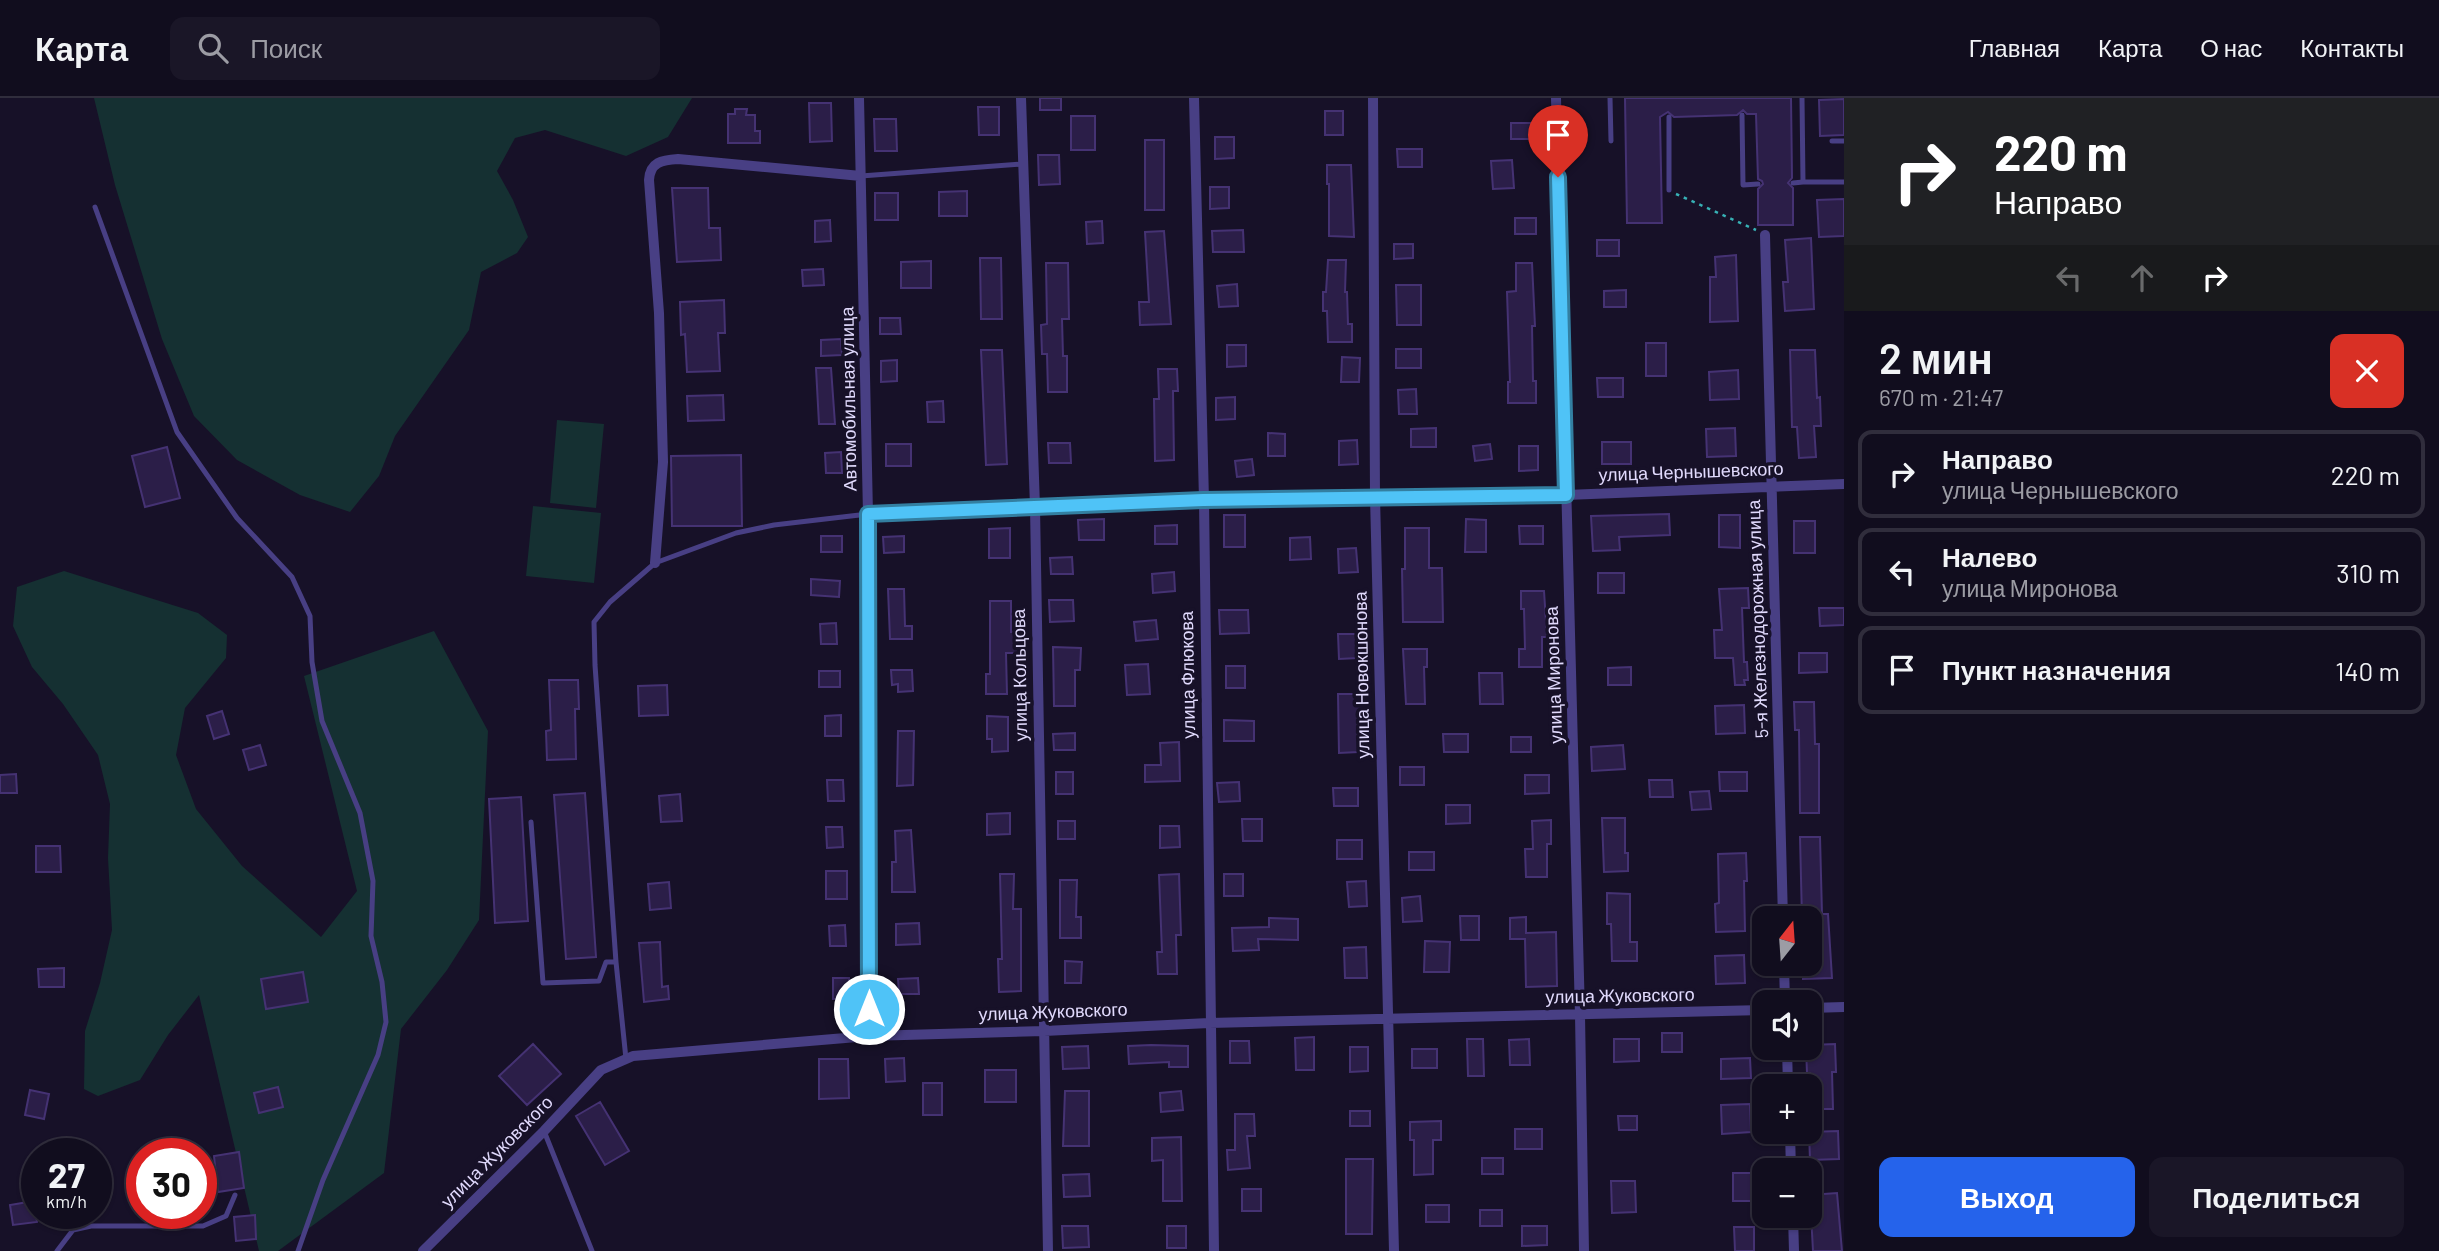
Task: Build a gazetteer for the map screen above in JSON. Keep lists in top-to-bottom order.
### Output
{
  "streets": {
    "street": [
      "Автомобильная улица",
      "улица Чернышевского",
      "5-я Железнодорожная улица",
      "улица Кольцова",
      "улица Флюкова",
      "улица Новокшонова",
      "улица Миронова",
      "улица Жуковского"
    ]
  },
  "crossings": [
    ["Автомобильная улица", "улица Чернышевского"],
    ["Автомобильная улица", "улица Жуковского"],
    ["улица Чернышевского", "5-я Железнодорожная улица"],
    ["улица Чернышевского", "улица Кольцова"],
    ["улица Чернышевского", "улица Флюкова"],
    ["улица Чернышевского", "улица Новокшонова"],
    ["улица Чернышевского", "улица Миронова"],
    ["улица Кольцова", "улица Жуковского"],
    ["улица Флюкова", "улица Жуковского"],
    ["улица Новокшонова", "улица Жуковского"],
    ["улица Миронова", "улица Жуковского"]
  ],
  "north": "top",
  "page": {
    "header": "Карта",
    "search": "Поиск",
    "nav": [
      "Главная",
      "Карта",
      "О нас",
      "Контакты"
    ],
    "turn": ["220 m", "Направо"],
    "heading": ["2 мин", "670 m · 21:47"],
    "list": [
      {
        "name": "Направо",
        "note": "улица Чернышевского",
        "value": "220 m"
      },
      {
        "name": "Налево",
        "note": "улица Миронова",
        "value": "310 m"
      },
      {
        "name": "Пункт назначения",
        "value": "140 m"
      }
    ],
    "map_buttons": ["+", "−"],
    "speed": "27 km/h",
    "limit": "30",
    "buttons": ["Выход", "Поделиться"]
  }
}
